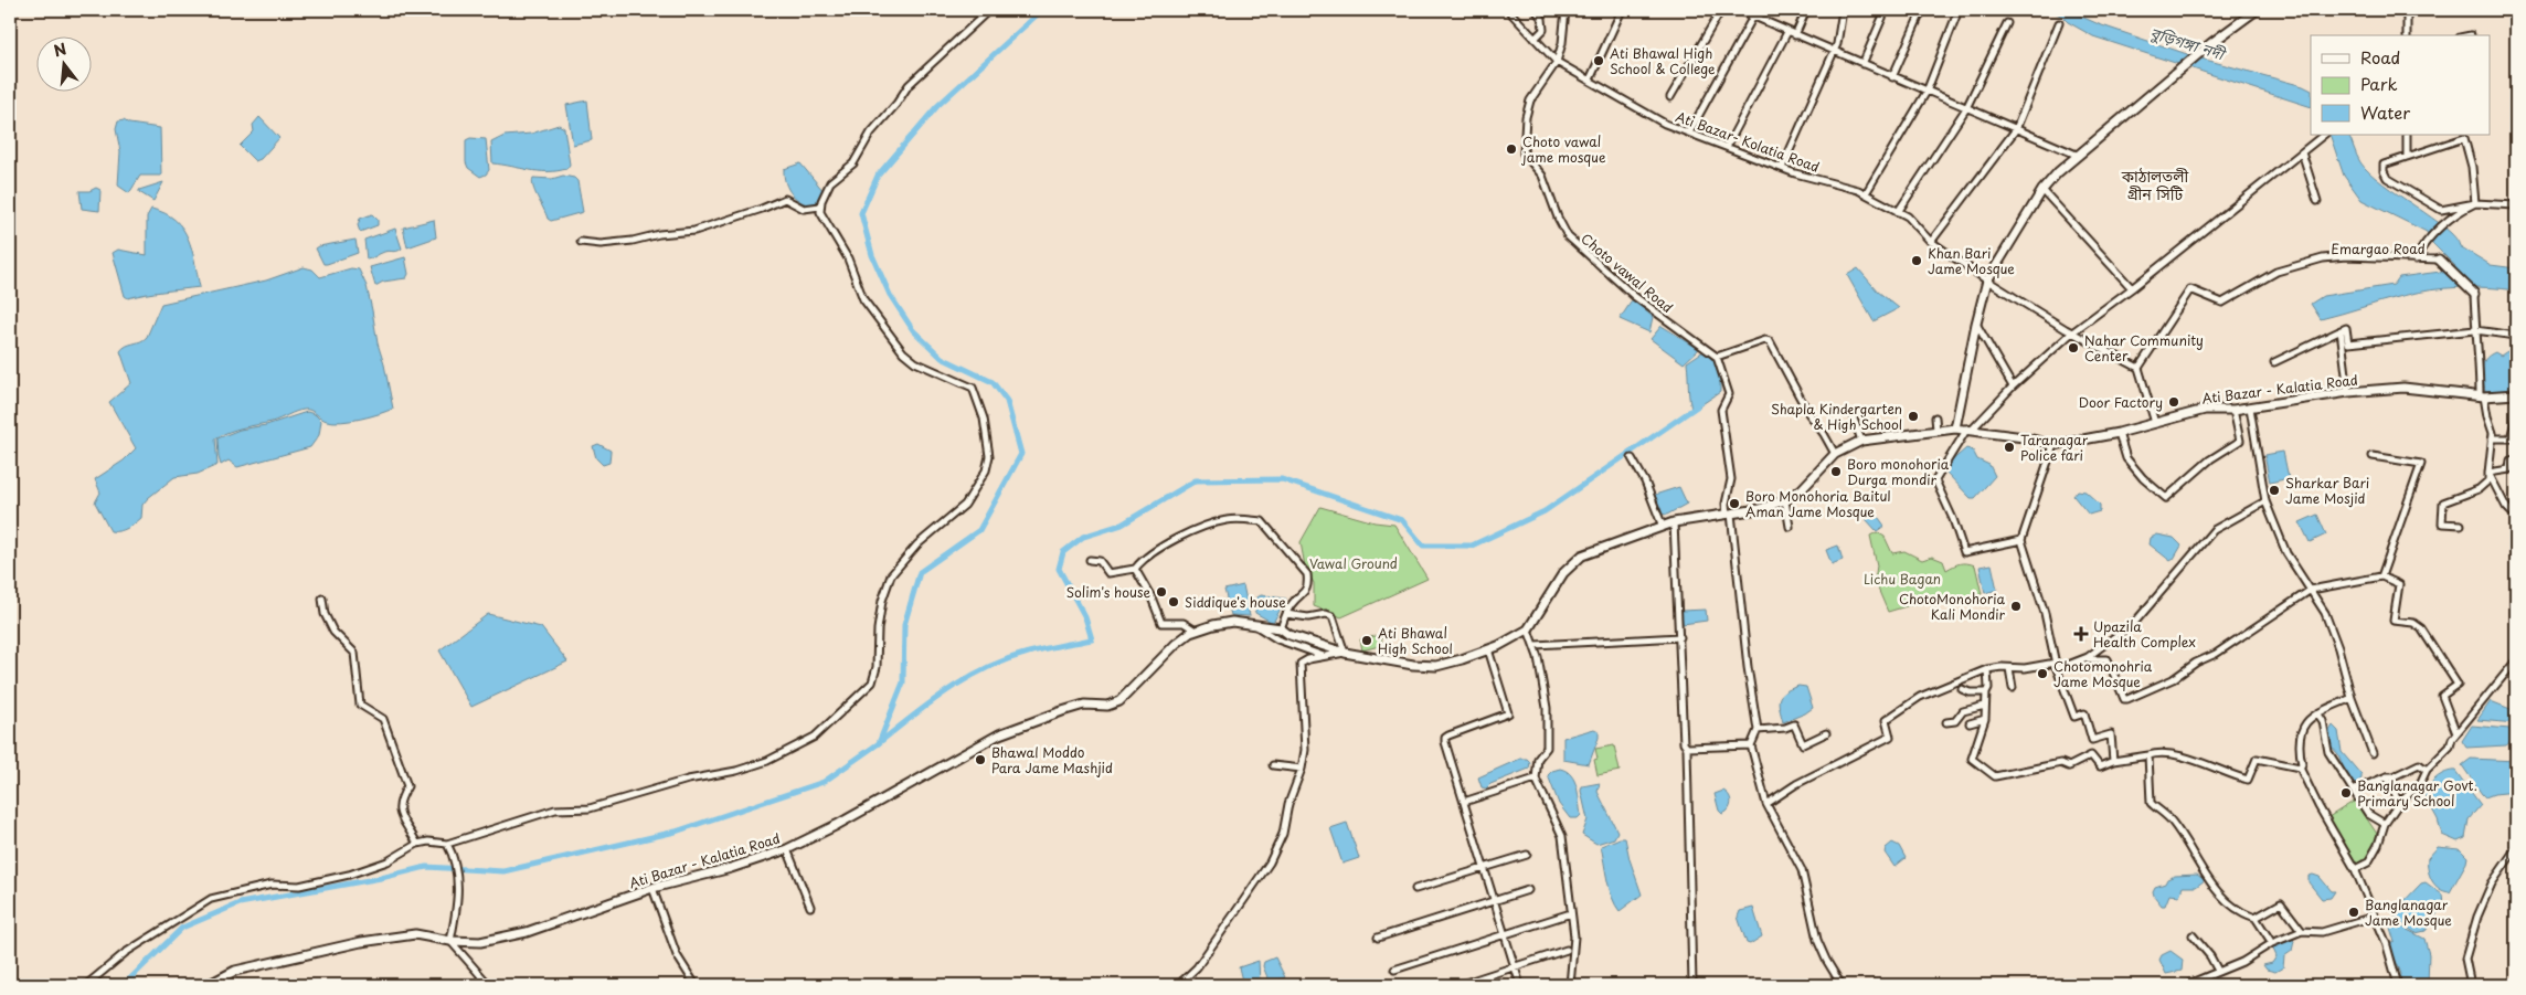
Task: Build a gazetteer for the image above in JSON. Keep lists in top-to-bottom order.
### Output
{
  "streets": {
    "main road": ["Ati Bazar - Kalatia Road"],
    "street": ["Ati Bazar- Kolatia Road", "Emargao Road", "Choto vawal Road"]
  },
  "crossings": [
    ["Ati Bazar- Kolatia Road", "Emargao Road"],
    ["Ati Bazar- Kolatia Road", "Choto vawal Road"]
  ],
  "districts": ["কাঠালতলী গ্রীন সিটি"],
  "water": ["বুড়িগঙ্গা নদী"],
  "parks": ["Vawal Ground", "Lichu Bagan"],
  "places": {
    "other": [
      "Ati Bhawal High School & College",
      "Choto vawal jame mosque",
      "Khan Bari Jame Mosque",
      "Nahar Community Center",
      "Door Factory",
      "Shapla Kindergarten & High School",
      "Taranagar Police fari",
      "Boro monohoria Durga mondir",
      "Sharkar Bari Jame Mosjid",
      "Boro Monohoria Baitul Aman Jame Mosque",
      "Solim's house",
      "Siddique's house",
      "ChotoMonohoria Kali Mondir",
      "Ati Bhawal High School",
      "Chotomonohria Jame Mosque",
      "Bhawal Moddo Para Jame Mashjid",
      "Banglanagar Govt. Primary School",
      "Banglanagar Jame Mosque"
    ],
    "health": ["Upazila Health Complex"]
  },
  "legend": ["Road", "Park", "Water"],
  "north": "top"
}
